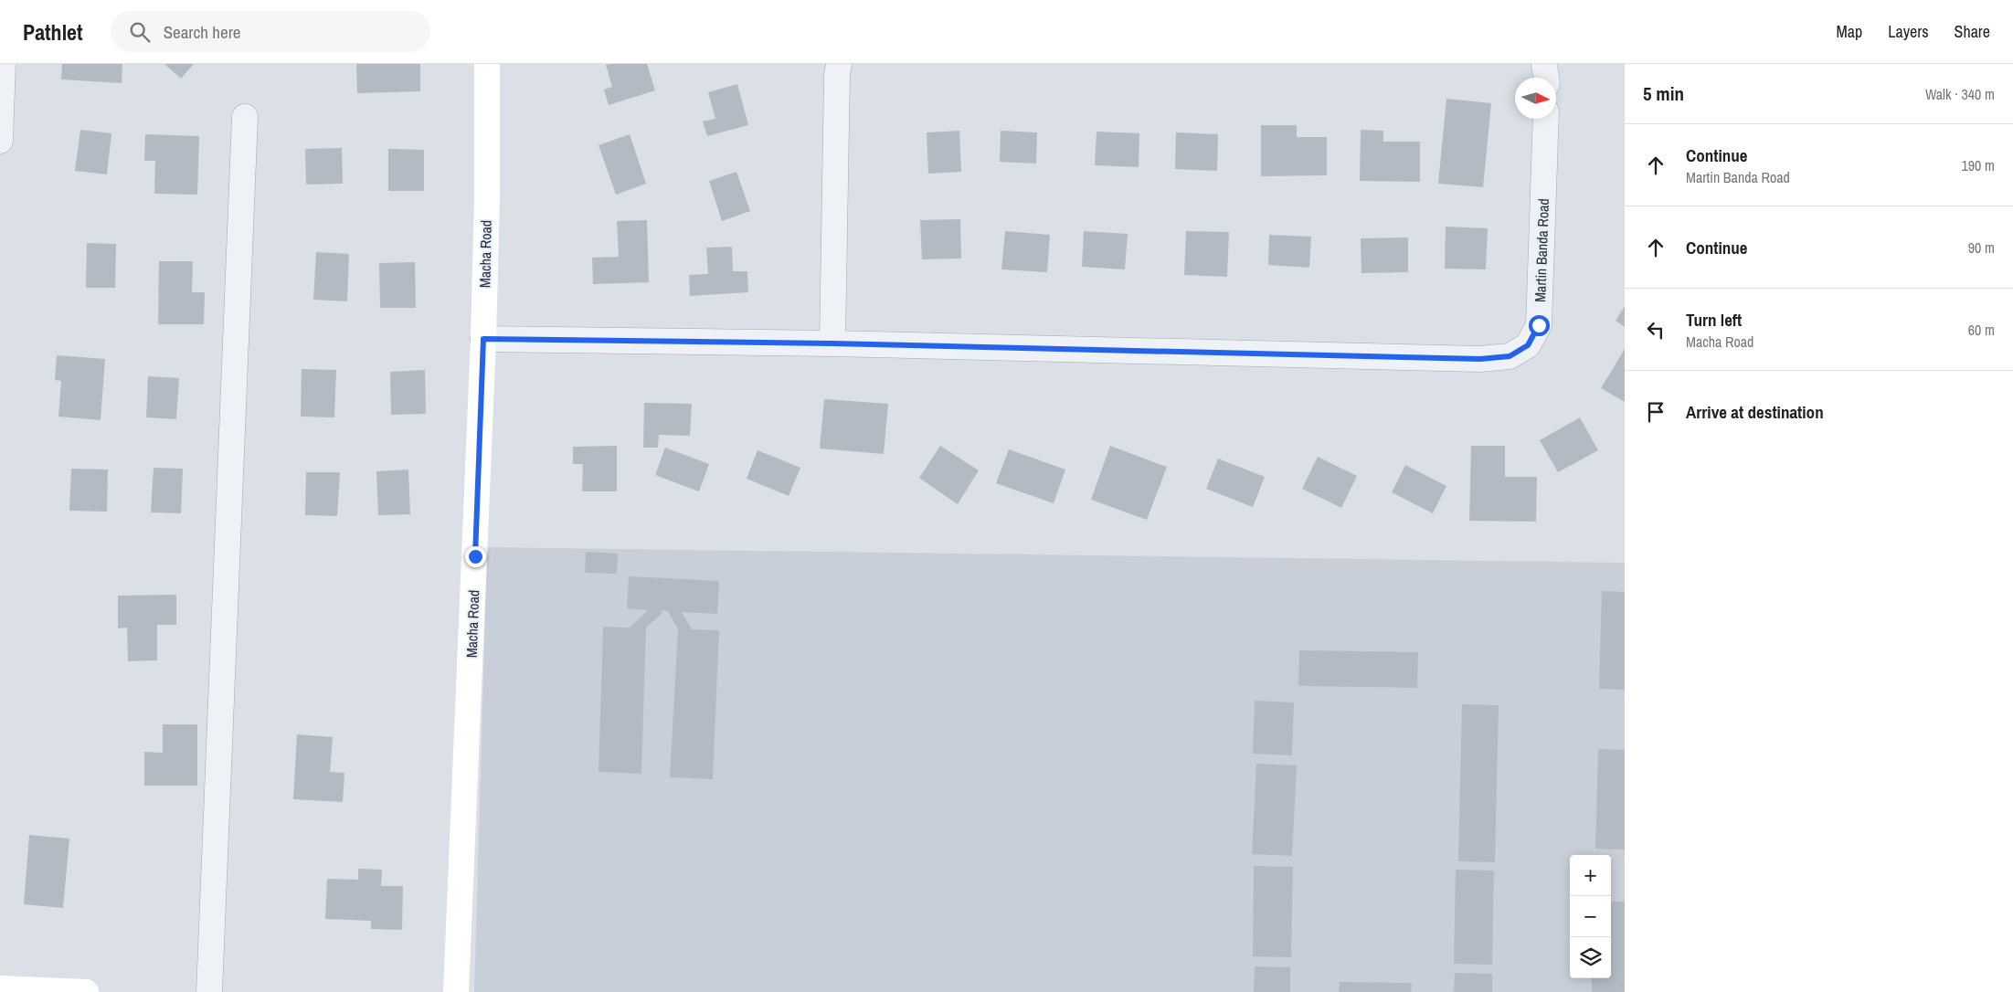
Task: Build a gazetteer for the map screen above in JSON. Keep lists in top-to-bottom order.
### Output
{
  "streets": {
    "main road": ["Macha Road"],
    "street": ["Martin Banda Road"]
  },
  "crossings": [
    ["Martin Banda Road", "Macha Road"]
  ],
  "north": "right",
  "page": {
    "header": "Pathlet",
    "search": "Search here",
    "nav": ["Map", "Layers", "Share"],
    "heading": ["5 min", "Walk · 340 m"],
    "list": [
      ["Continue", "Martin Banda Road", "190 m"],
      ["Continue", "90 m"],
      ["Turn left", "Macha Road", "60 m"],
      "Arrive at destination"
    ],
    "map_buttons": ["+", "−"]
  }
}
